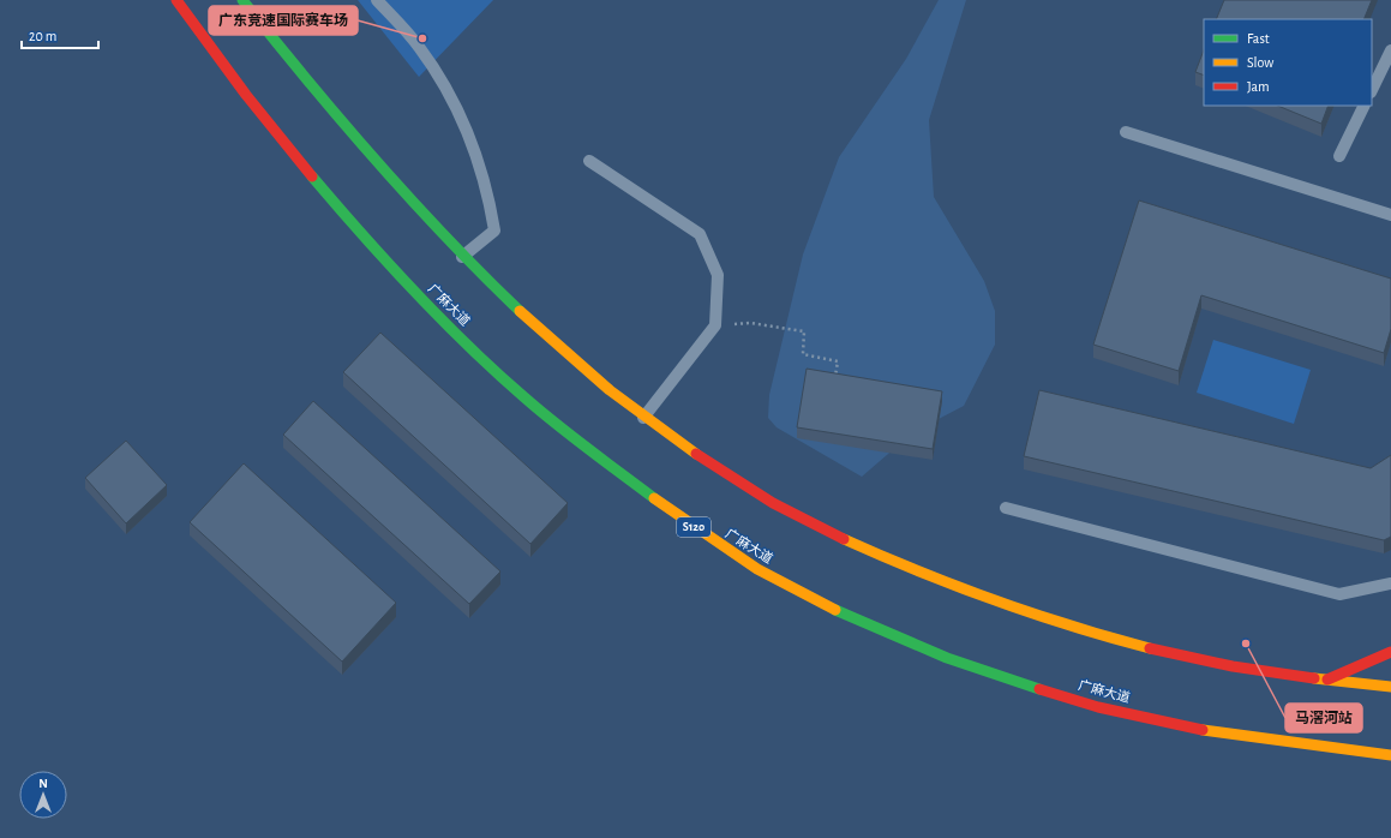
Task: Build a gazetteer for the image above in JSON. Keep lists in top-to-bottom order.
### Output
{
  "streets": {
    "main road": ["广麻大道", "S120"]
  },
  "places": ["广东竞速国际赛车场", "马滘河站"],
  "legend": ["Fast", "Slow", "Jam"],
  "scale_bar": "20 m",
  "north": "top"
}
